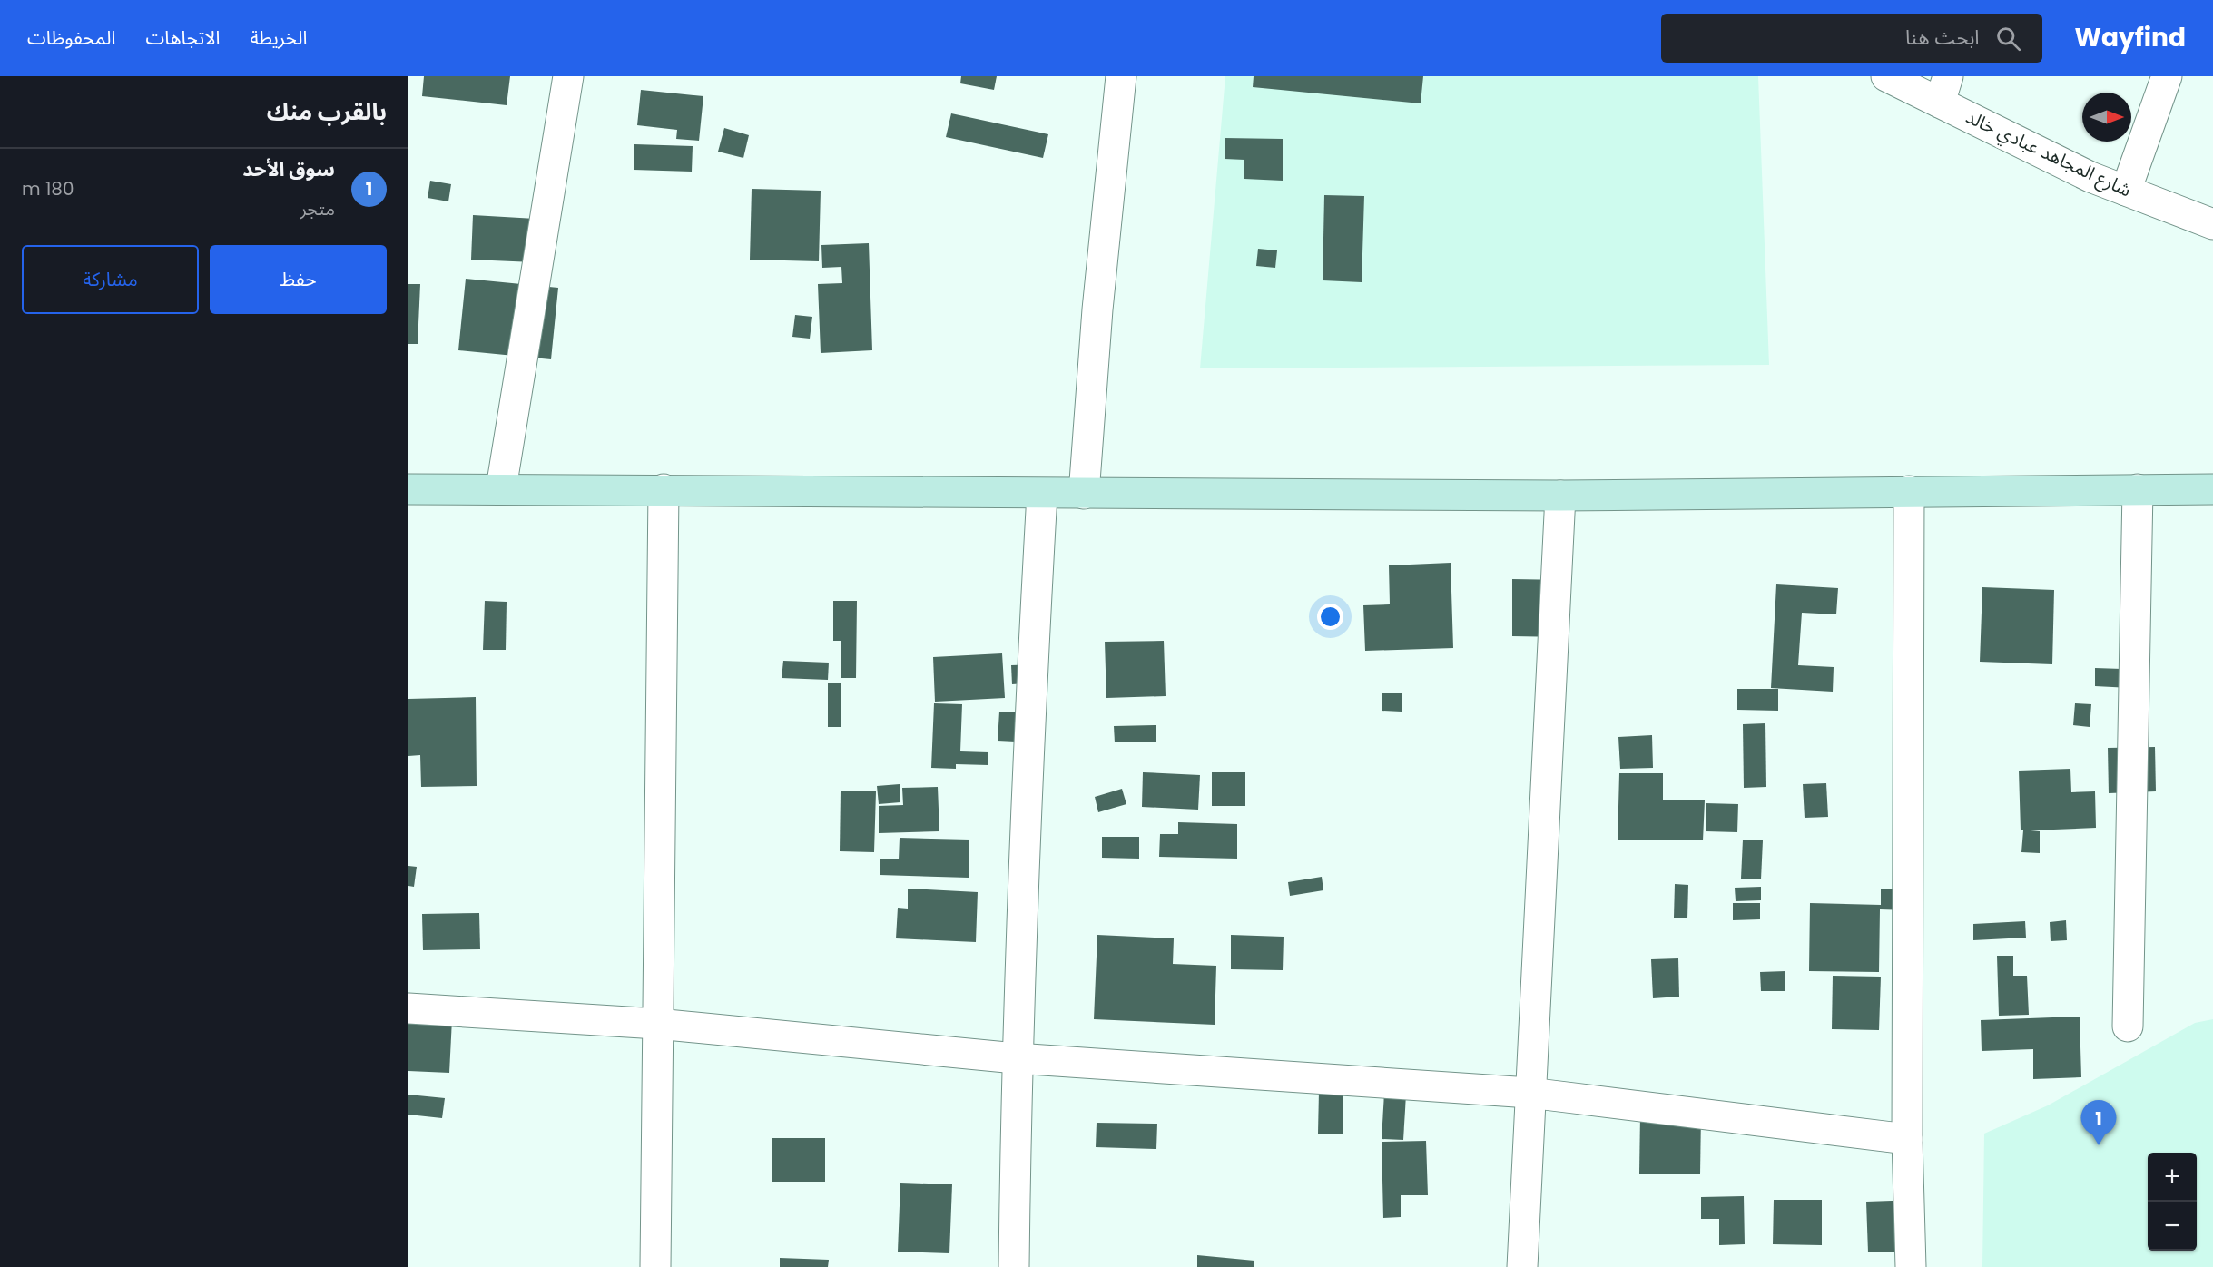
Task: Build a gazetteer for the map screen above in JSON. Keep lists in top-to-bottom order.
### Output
{
  "streets": {
    "street": ["شارع المجاهد عبادي خالد"]
  },
  "north": "right",
  "page": {
    "header": "Wayfind",
    "search": "ابحث هنا",
    "nav": ["الخريطة", "الاتجاهات", "المحفوظات"],
    "heading": "بالقرب منك",
    "list": [
      {
        "mark": "1",
        "name": "سوق الأحد",
        "note": "متجر",
        "value": "180 m"
      }
    ],
    "buttons": ["حفظ", "مشاركة"],
    "pins": "1",
    "map_buttons": ["+", "−"]
  }
}
